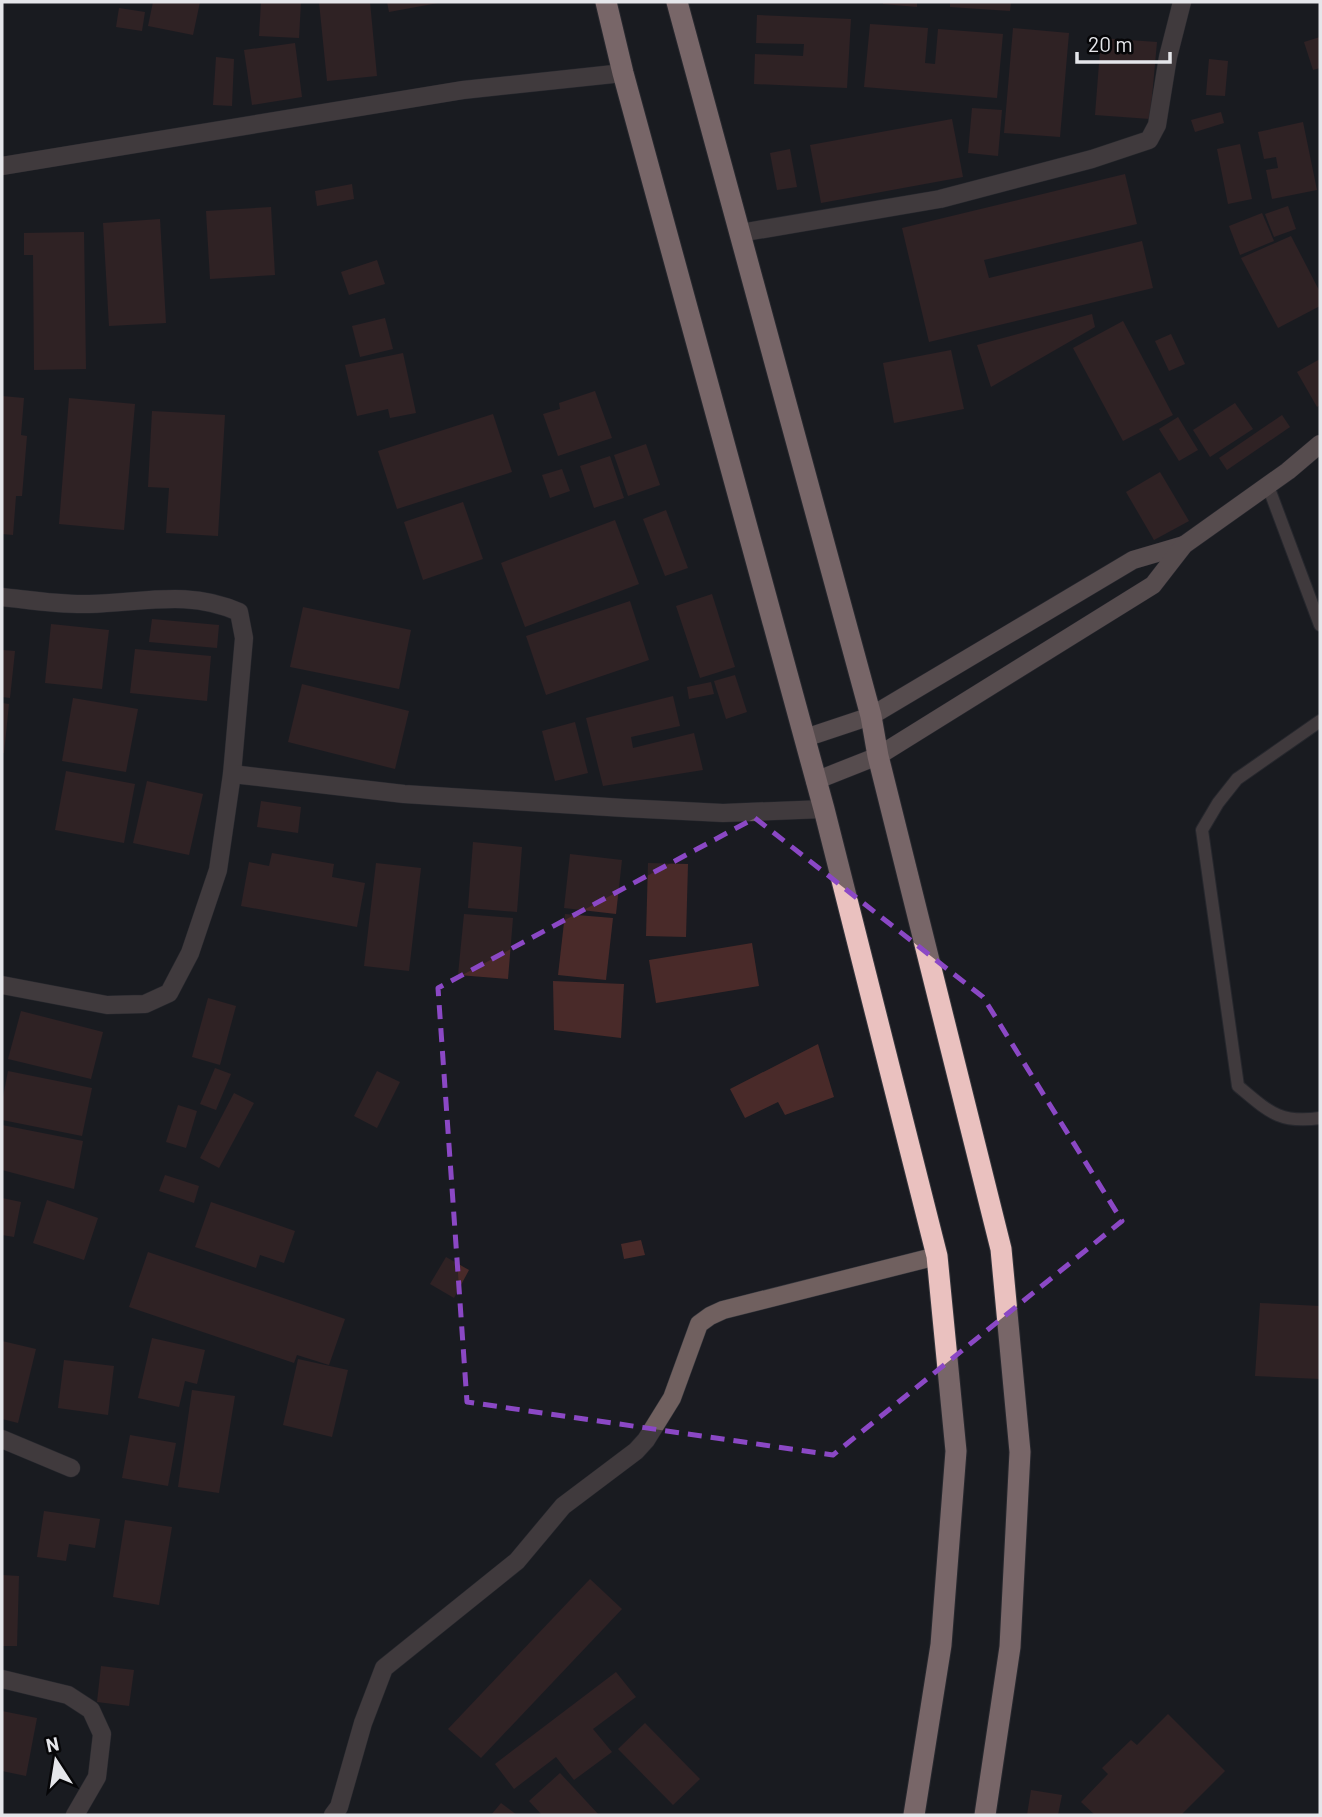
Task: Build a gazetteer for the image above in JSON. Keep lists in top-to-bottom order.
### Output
{
  "scale_bar": "20 m",
  "north": "top"
}
